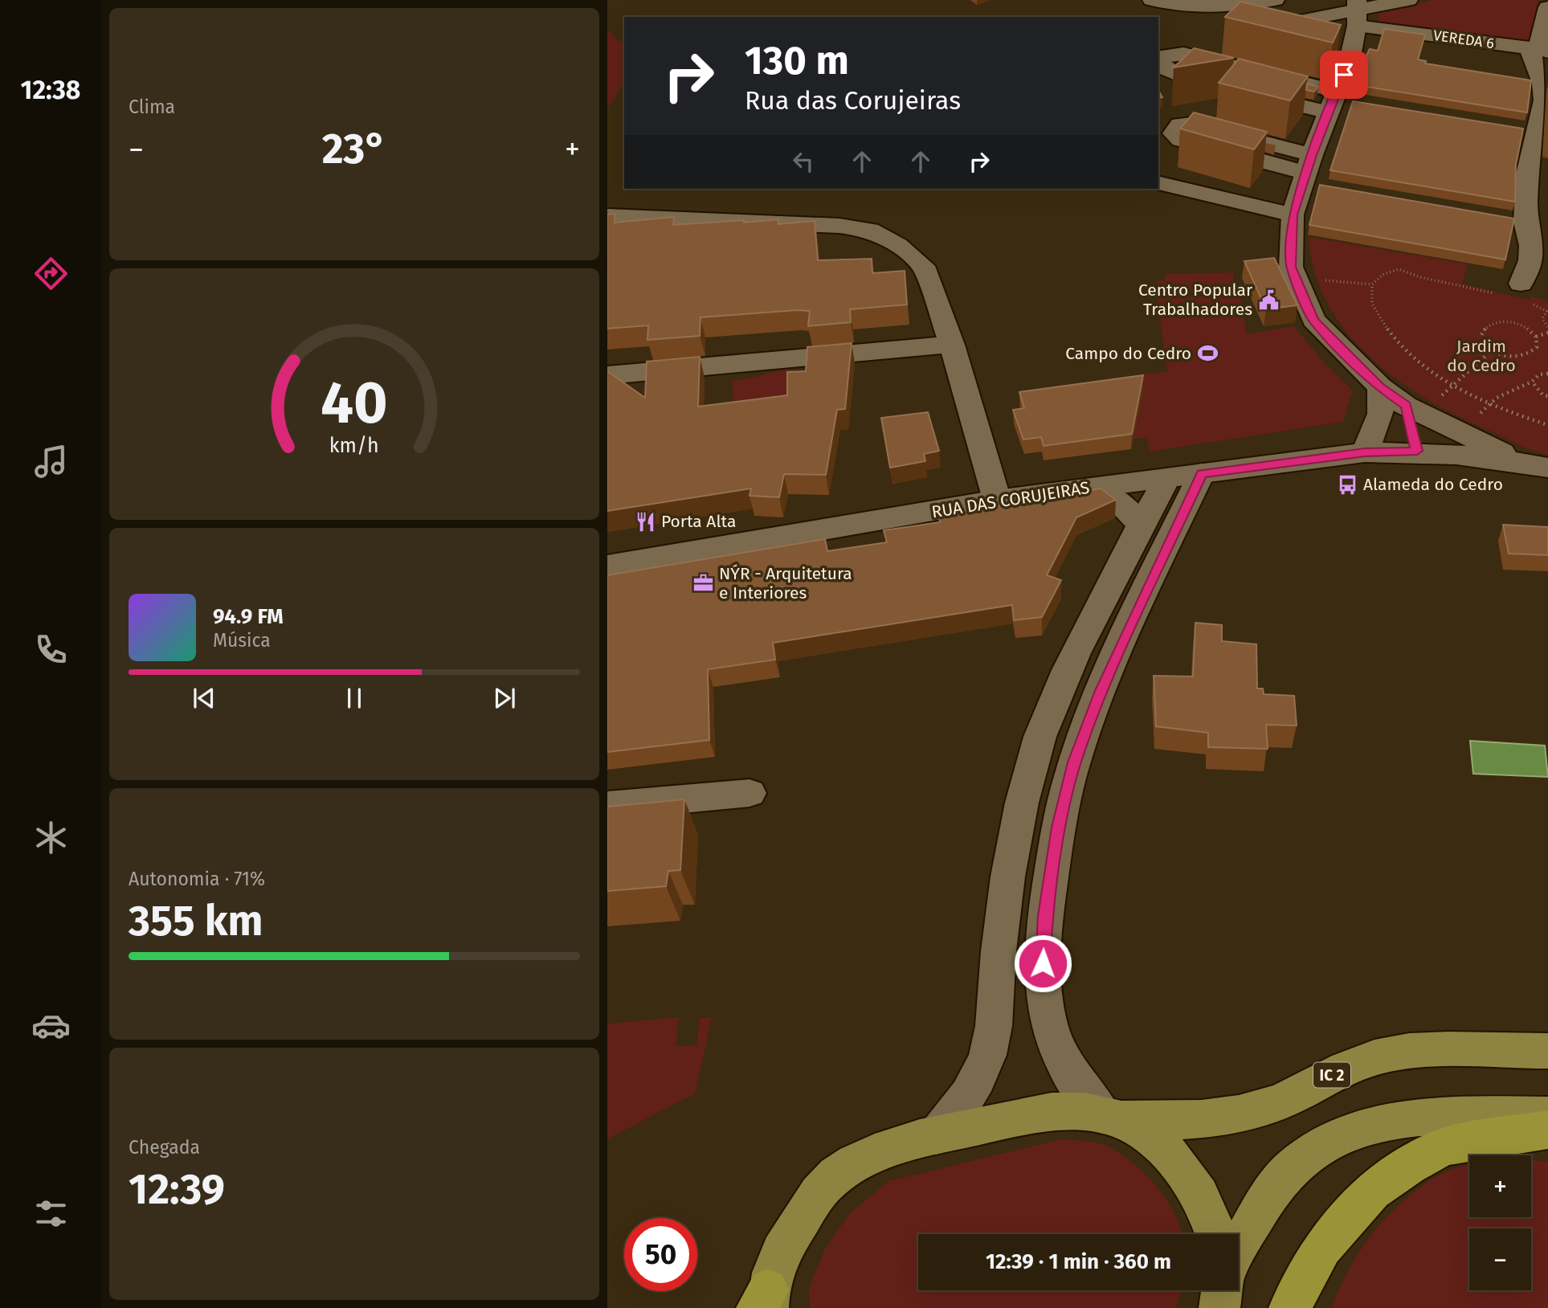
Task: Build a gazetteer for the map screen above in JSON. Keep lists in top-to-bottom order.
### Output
{
  "streets": {
    "main road": ["IC 2"],
    "street": ["VEREDA 6", "RUA DAS CORUJEIRAS"]
  },
  "parks": ["Jardim do Cedro"],
  "places": {
    "public building": ["Centro Popular Trabalhadores"],
    "sports": ["Campo do Cedro"],
    "bus stop": ["Alameda do Cedro"],
    "restaurant": ["Porta Alta"],
    "office": ["NÝR - Arquitetura e Interiores"]
  },
  "page": {
    "tabs": "12:38",
    "tile": [
      "Clima",
      ["Autonomia · 71%", "355 km"],
      ["Chegada", "12:39"]
    ],
    "turn": ["130 m", "Rua das Corujeiras"],
    "heat": ["−", "23°", "+"],
    "song": ["94.9 FM", "Música"],
    "map_buttons": ["+", "−"],
    "limit": "50",
    "trip": "12:39 · 1 min · 360 m",
    "gauge": ["40", "km/h"]
  }
}
